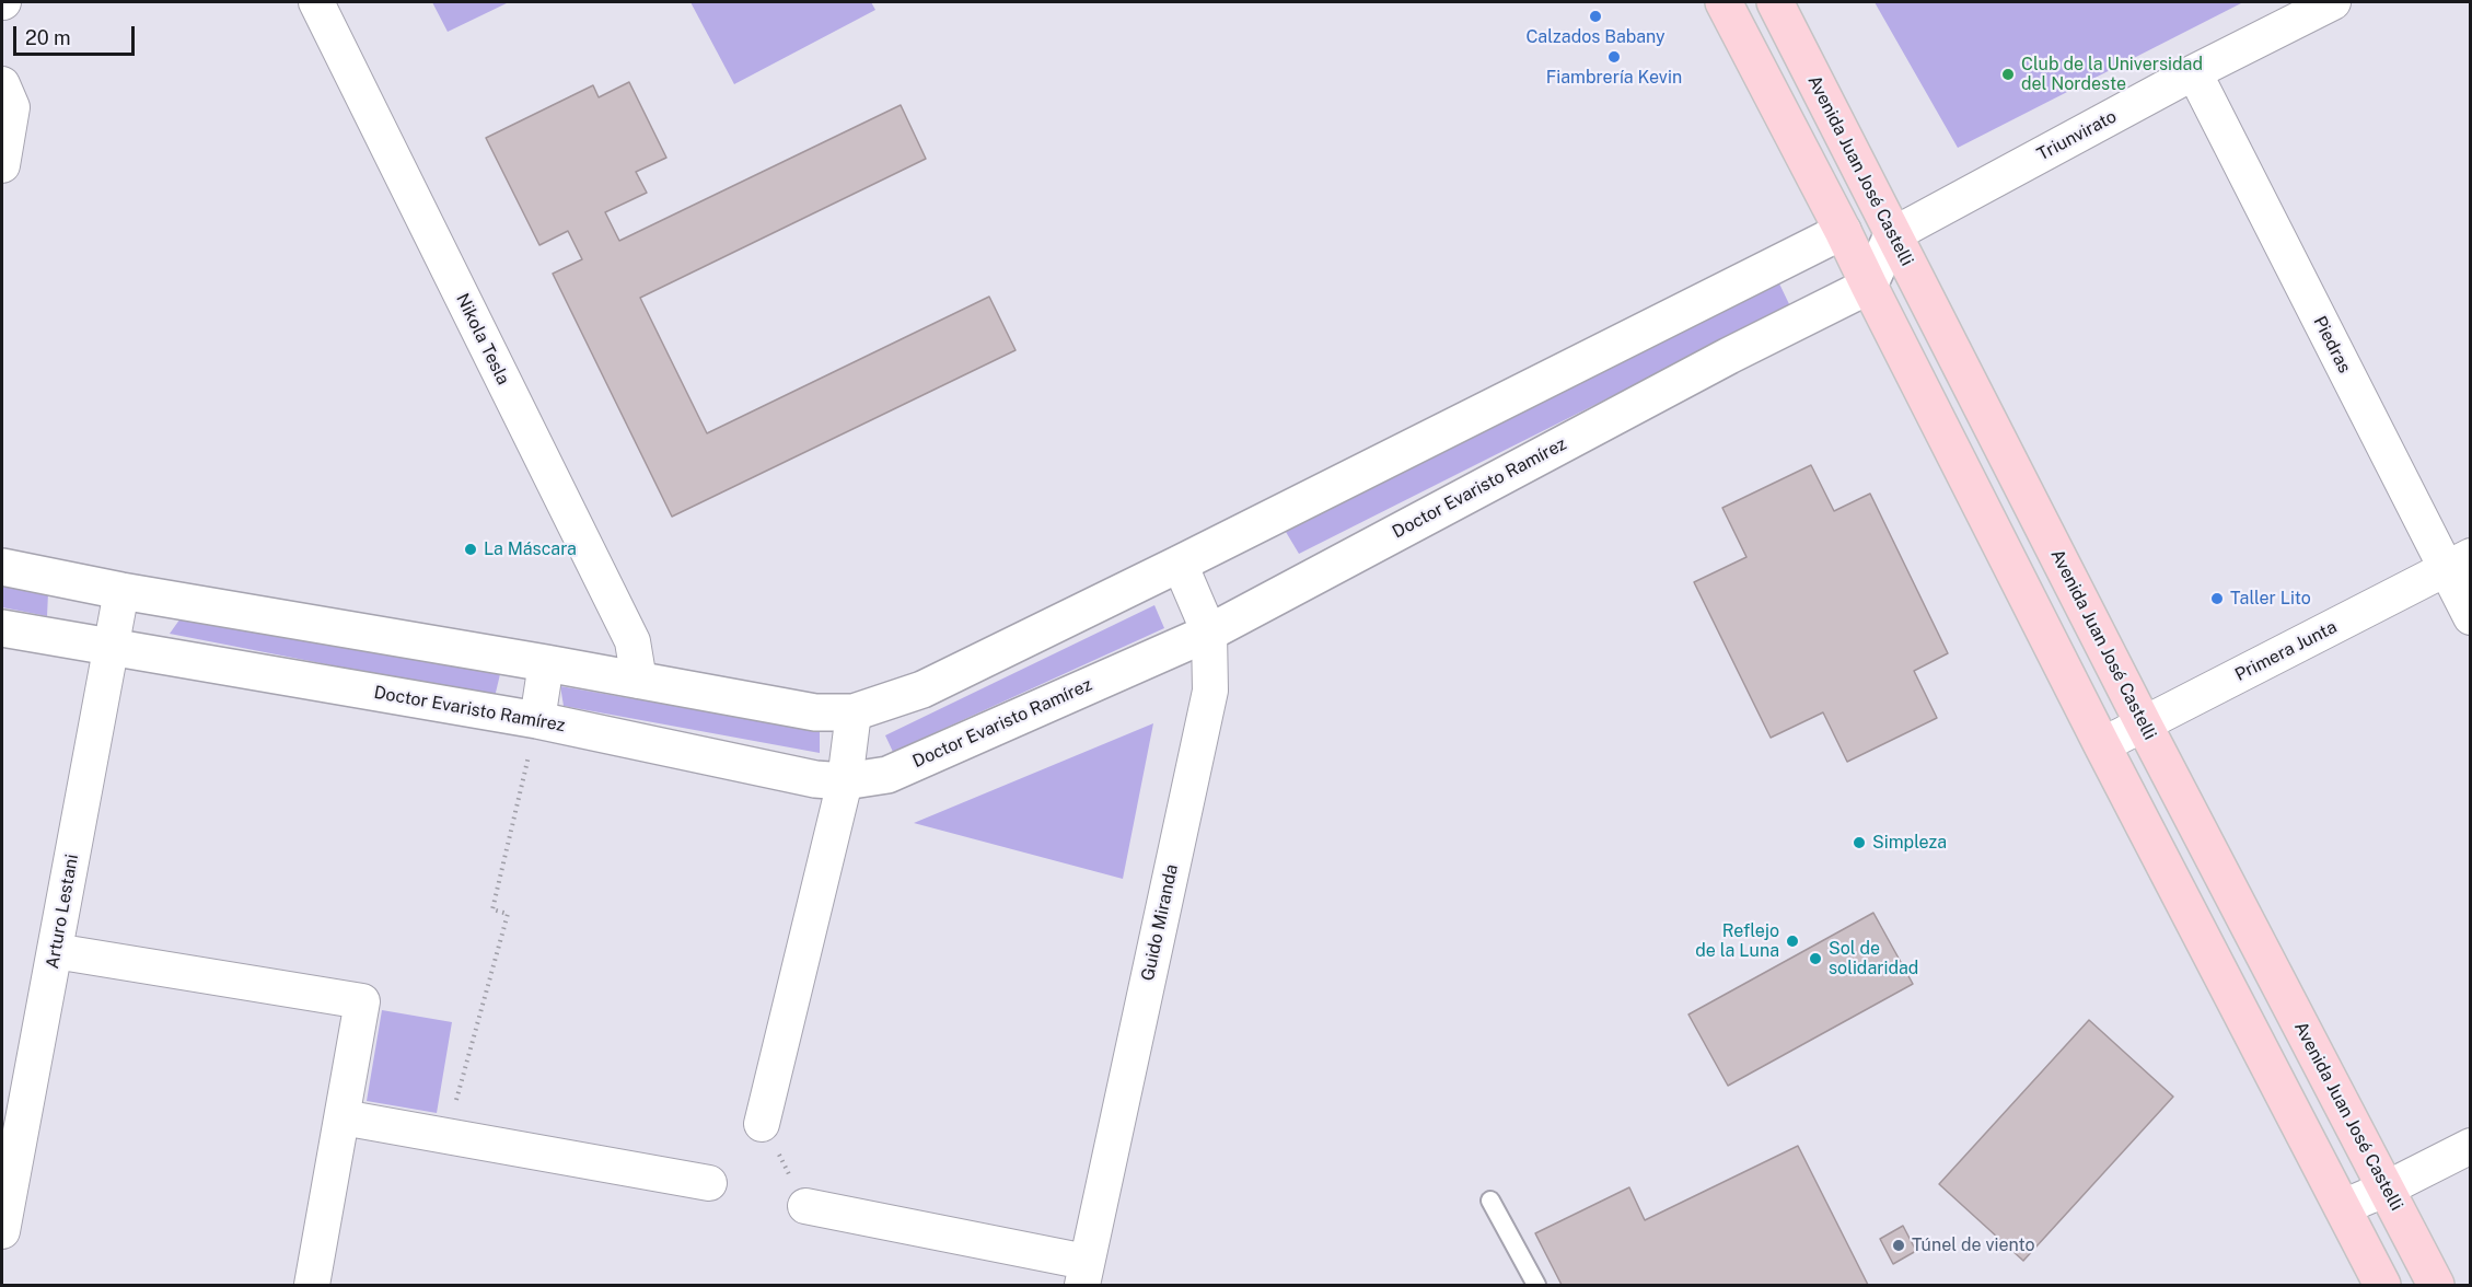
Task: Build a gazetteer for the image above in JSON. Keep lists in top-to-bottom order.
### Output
{
  "streets": {
    "main road": ["Avenida Juan José Castelli", "Doctor Evaristo Ramírez"],
    "street": [
      "Triunvirato",
      "Nikola Tesla",
      "Piedras",
      "Primera Junta",
      "Arturo Lestani",
      "Guido Miranda"
    ]
  },
  "crossings": [
    ["Triunvirato", "Avenida Juan José Castelli"],
    ["Triunvirato", "Piedras"],
    ["Avenida Juan José Castelli", "Primera Junta"],
    ["Piedras", "Primera Junta"],
    ["Doctor Evaristo Ramírez", "Arturo Lestani"],
    ["Doctor Evaristo Ramírez", "Guido Miranda"]
  ],
  "places": [
    "Calzados Babany",
    "Fiambrería Kevin",
    "Club de la Universidad del Nordeste",
    "La Máscara",
    "Taller Lito",
    "Simpleza",
    "Reflejo de la Luna",
    "Sol de solidaridad",
    "Túnel de viento"
  ],
  "scale_bar": "20 m"
}
